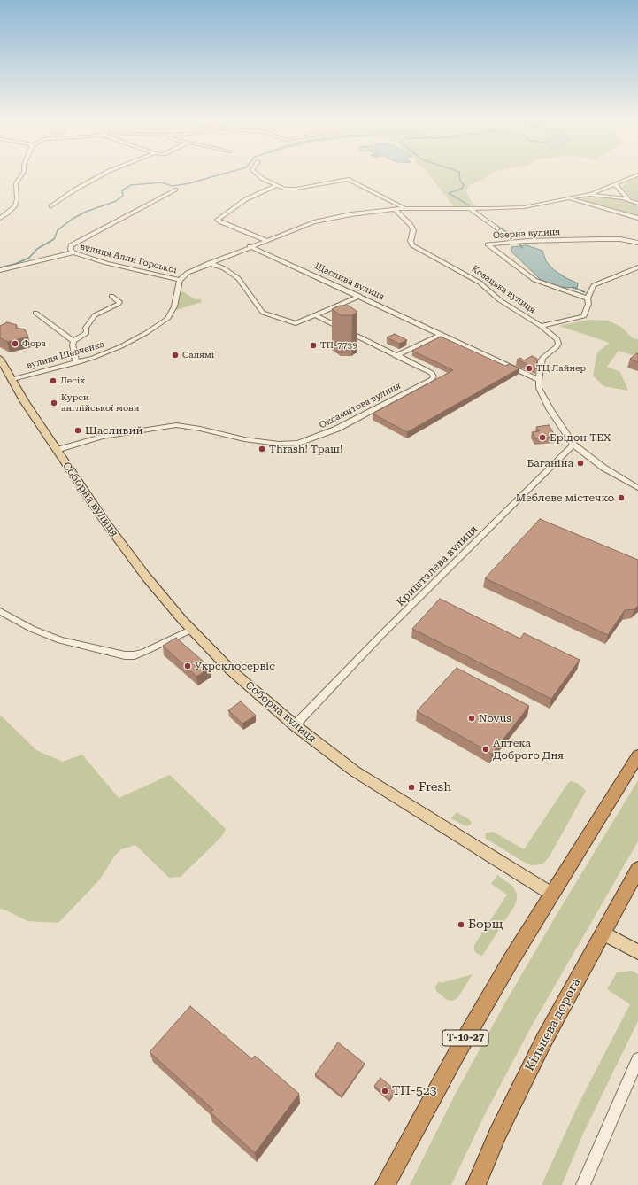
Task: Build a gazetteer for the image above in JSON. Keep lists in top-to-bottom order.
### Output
{
  "streets": {
    "highway": ["Кільцева дорога", "Т-10-27"],
    "main road": ["Соборна вулиця"],
    "street": [
      "Озерна вулиця",
      "вулиця Алли Горської",
      "Щаслива вулиця",
      "Козацька вулиця",
      "вулиця Шевченка",
      "Оксамитова вулиця",
      "Кришталева вулиця"
    ]
  },
  "crossings": [
    ["вулиця Алли Горської", "вулиця Шевченка"],
    ["Щаслива вулиця", "Козацька вулиця"],
    ["Козацька вулиця", "Кришталева вулиця"],
    ["вулиця Шевченка", "Соборна вулиця"],
    ["Оксамитова вулиця", "Соборна вулиця"],
    ["Соборна вулиця", "Кришталева вулиця"],
    ["Соборна вулиця", "Т-10-27"]
  ],
  "places": [
    "Фора",
    "ТП-7739",
    "Салямі",
    "ТЦ Лайнер",
    "Лесік",
    "Курси англійської мови",
    "Щасливий",
    "Ерідон ТЕХ",
    "Thrash! Траш!",
    "Баганіна",
    "Меблеве містечко",
    "Укрсклосервіс",
    "Novus",
    "Аптека Доброго Дня",
    "Fresh",
    "Борщ",
    "ТП-523"
  ]
}
